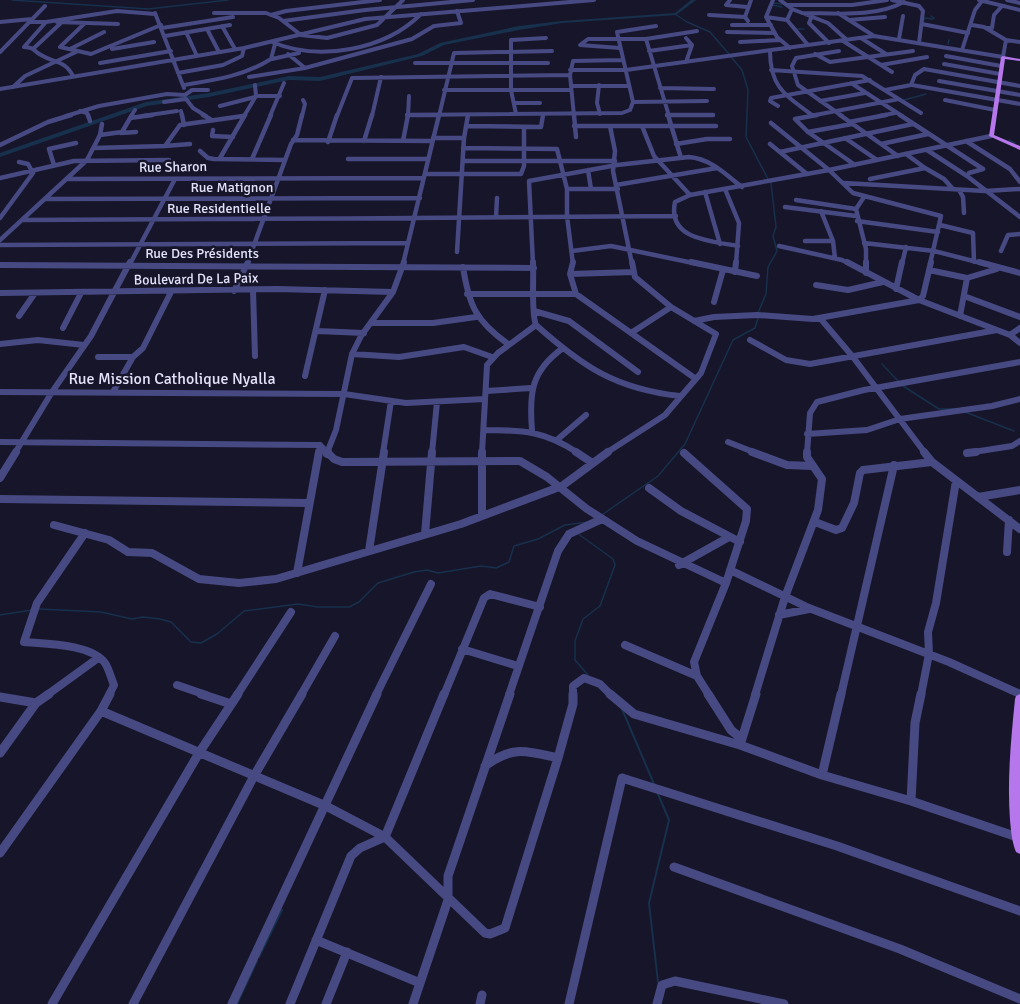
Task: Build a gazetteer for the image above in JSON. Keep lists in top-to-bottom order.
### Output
{
  "streets": {
    "street": [
      "Rue Sharon",
      "Rue Matignon",
      "Rue Residentielle",
      "Rue Des Présidents",
      "Boulevard De La Paix",
      "Rue Mission Catholique Nyalla"
    ]
  }
}
